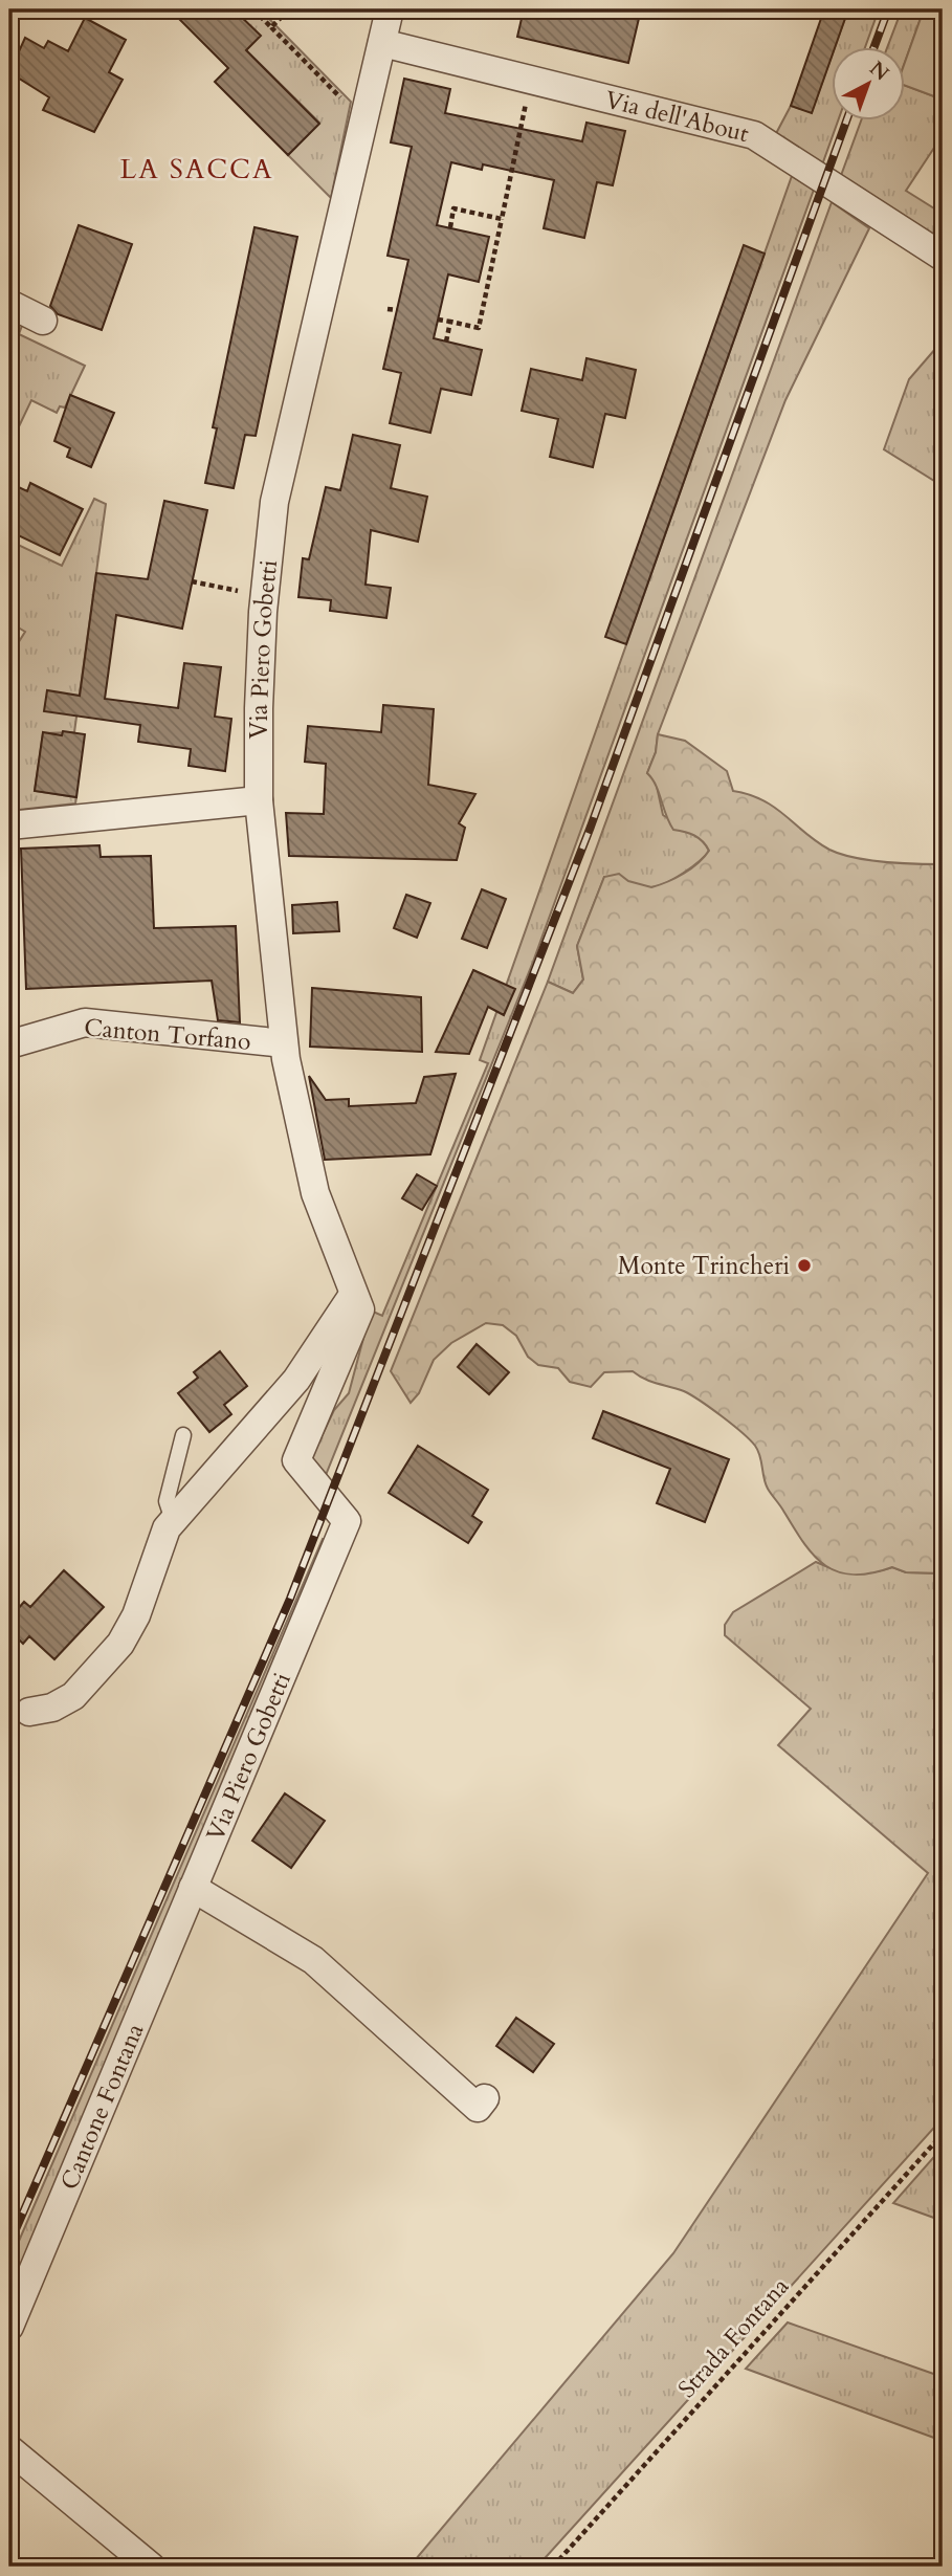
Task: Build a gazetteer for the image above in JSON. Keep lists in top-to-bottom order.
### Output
{
  "streets": {
    "street": [
      "Via dell'About",
      "Via Piero Gobetti",
      "Canton Torfano",
      "Cantone Fontana"
    ],
    "path": ["Strada Fontana"]
  },
  "crossings": [
    ["Via dell'About", "Via Piero Gobetti"],
    ["Via Piero Gobetti", "Canton Torfano"],
    ["Via Piero Gobetti", "Cantone Fontana"]
  ],
  "districts": ["LA SACCA"],
  "places": ["Monte Trincheri"],
  "north": "top right"
}
